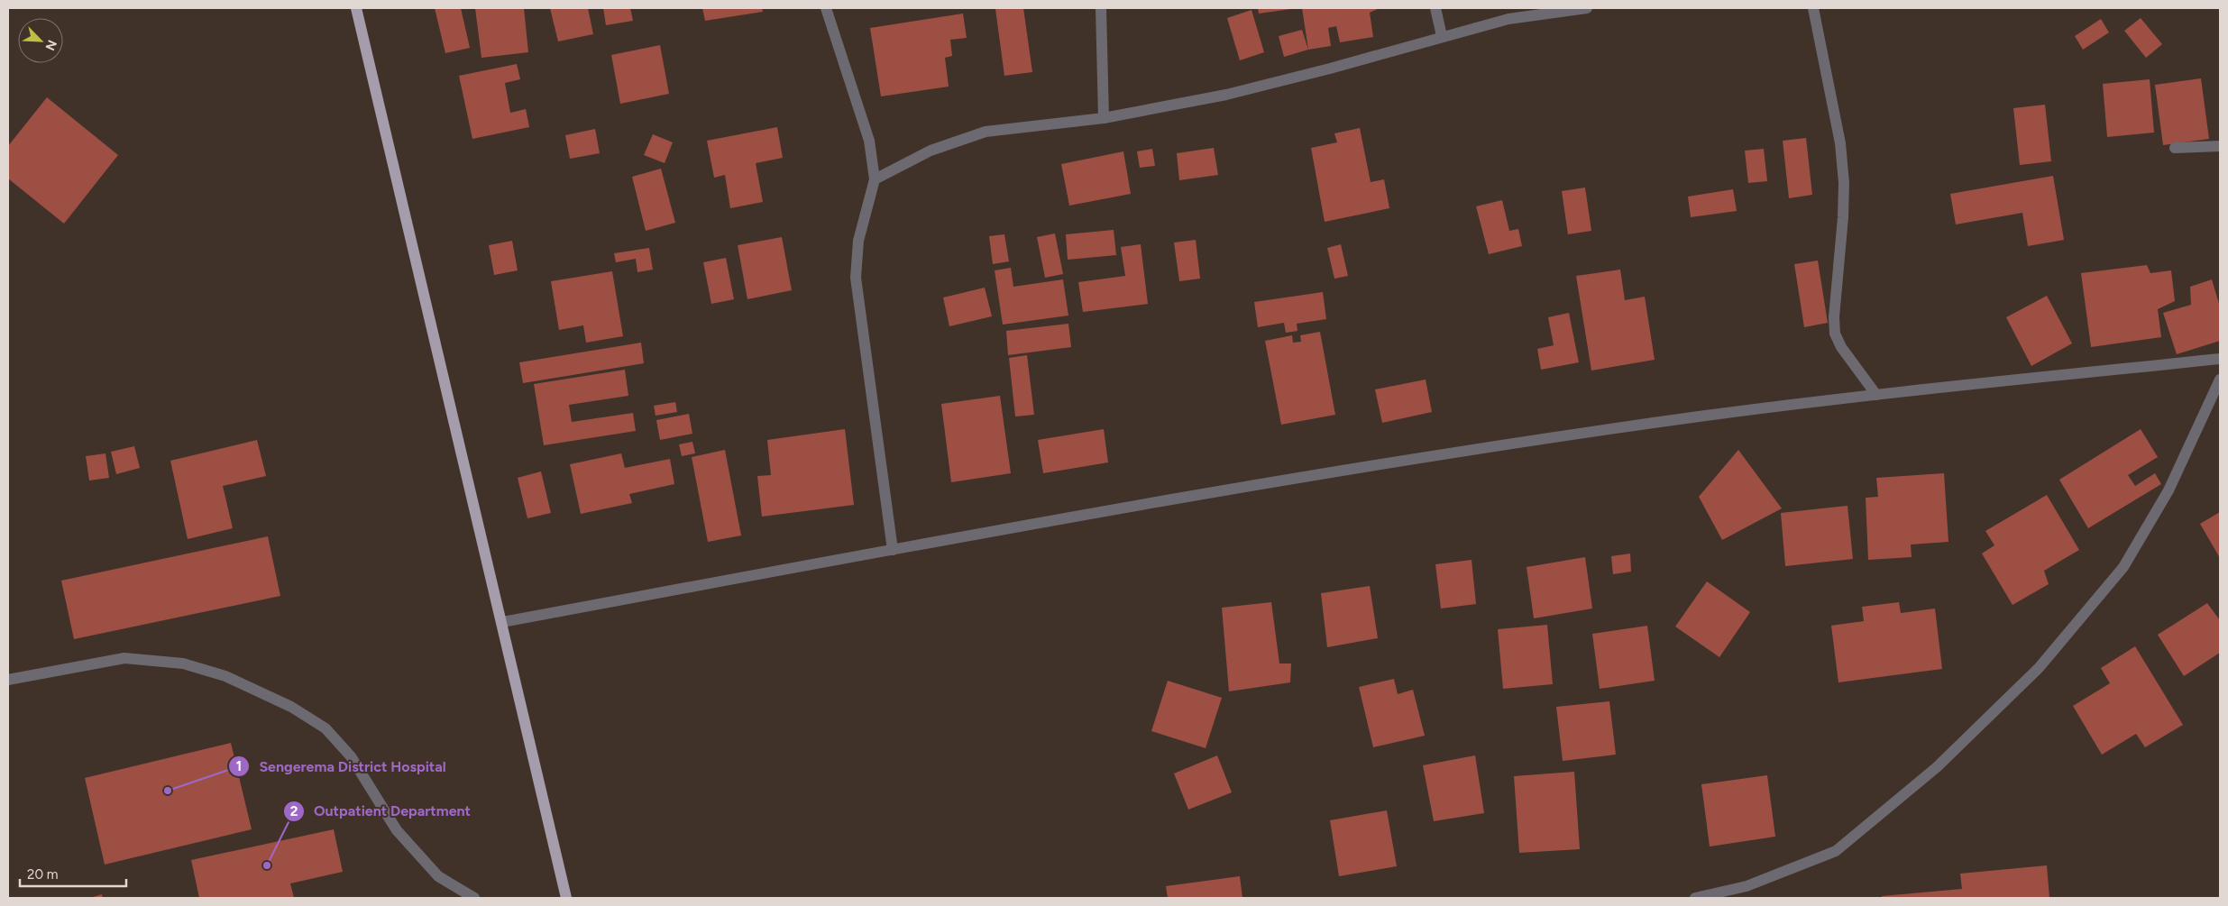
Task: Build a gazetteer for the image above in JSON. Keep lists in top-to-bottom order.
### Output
{
  "places": ["Sengerema District Hospital", "Outpatient Department"],
  "scale_bar": "20 m",
  "north": "bottom right"
}
